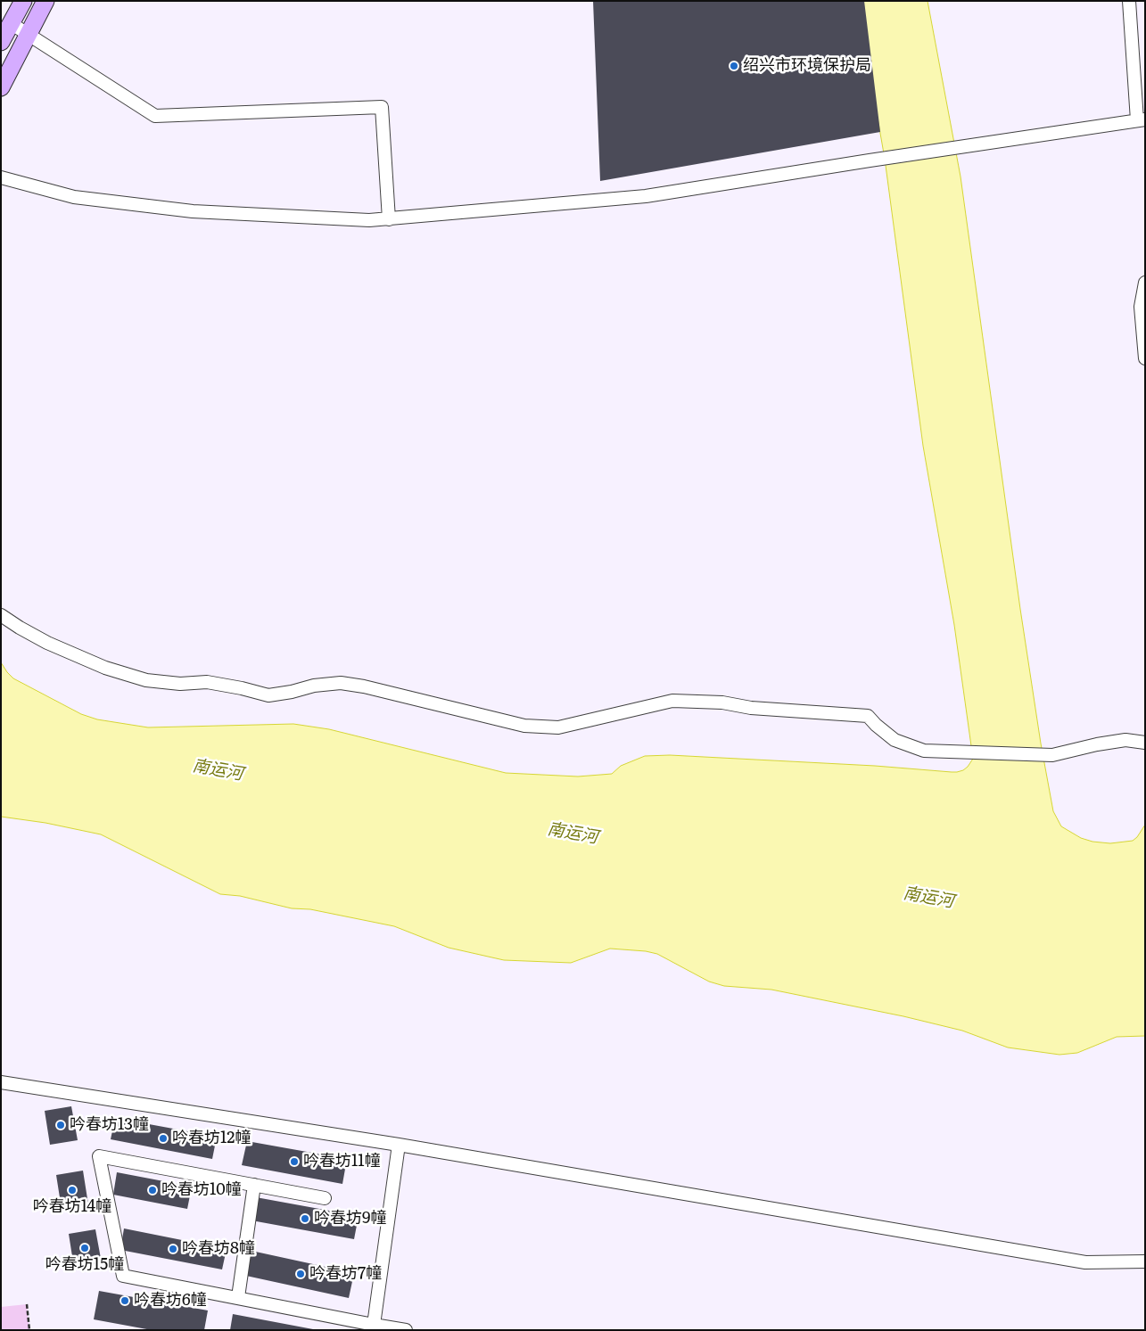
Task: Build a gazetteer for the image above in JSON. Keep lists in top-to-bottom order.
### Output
{
  "water": ["南运河"],
  "places": [
    "绍兴市环境保护局",
    "吟春坊13幢",
    "吟春坊12幢",
    "吟春坊11幢",
    "吟春坊14幢",
    "吟春坊10幢",
    "吟春坊9幢",
    "吟春坊15幢",
    "吟春坊8幢",
    "吟春坊7幢",
    "吟春坊6幢"
  ]
}
